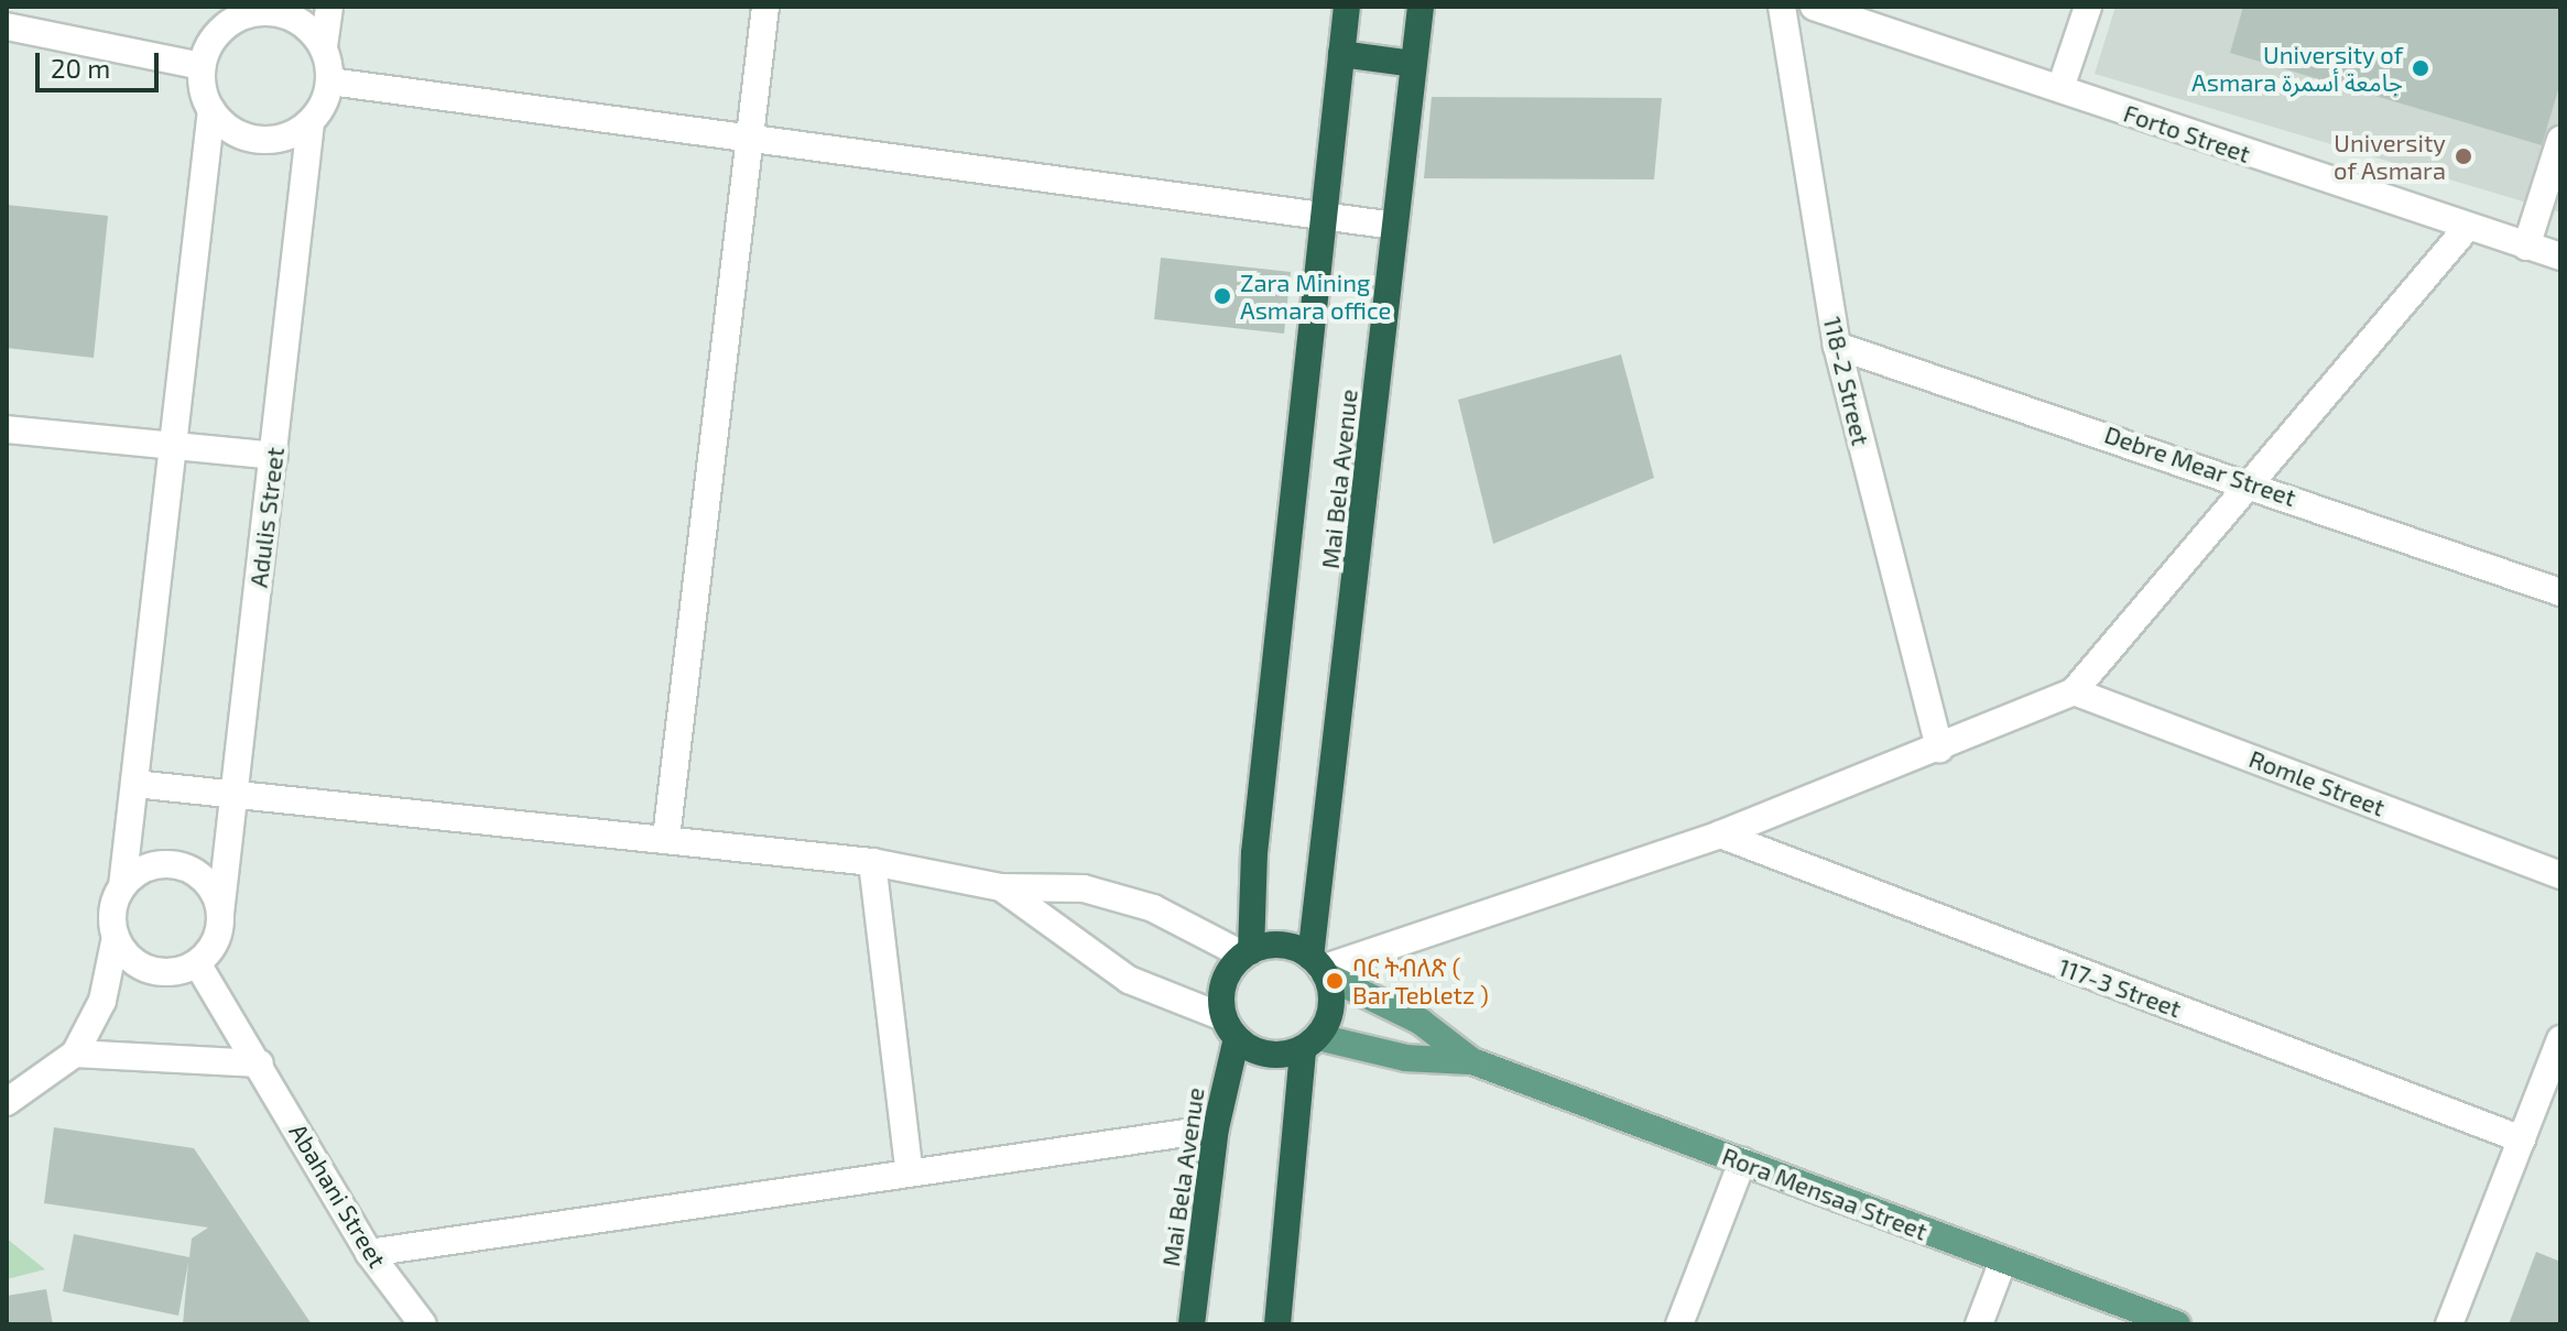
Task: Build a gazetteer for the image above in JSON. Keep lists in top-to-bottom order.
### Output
{
  "streets": {
    "highway": ["Mai Bela Avenue"],
    "main road": ["Rora Mensaa Street"],
    "street": [
      "Forto Street",
      "118-2 Street",
      "Debre Mear Street",
      "Adulis Street",
      "Romle Street",
      "117-3 Street",
      "Abahani Street"
    ]
  },
  "crossings": [
    ["118-2 Street", "Debre Mear Street"],
    ["Mai Bela Avenue", "Rora Mensaa Street"],
    ["Adulis Street", "Abahani Street"]
  ],
  "places": [
    "University of Asmara جامعة أسمرة",
    "University of Asmara",
    "Zara Mining Asmara office",
    "ባር ትብለጽ ( Bar Tebletz )"
  ],
  "scale_bar": "20 m"
}
